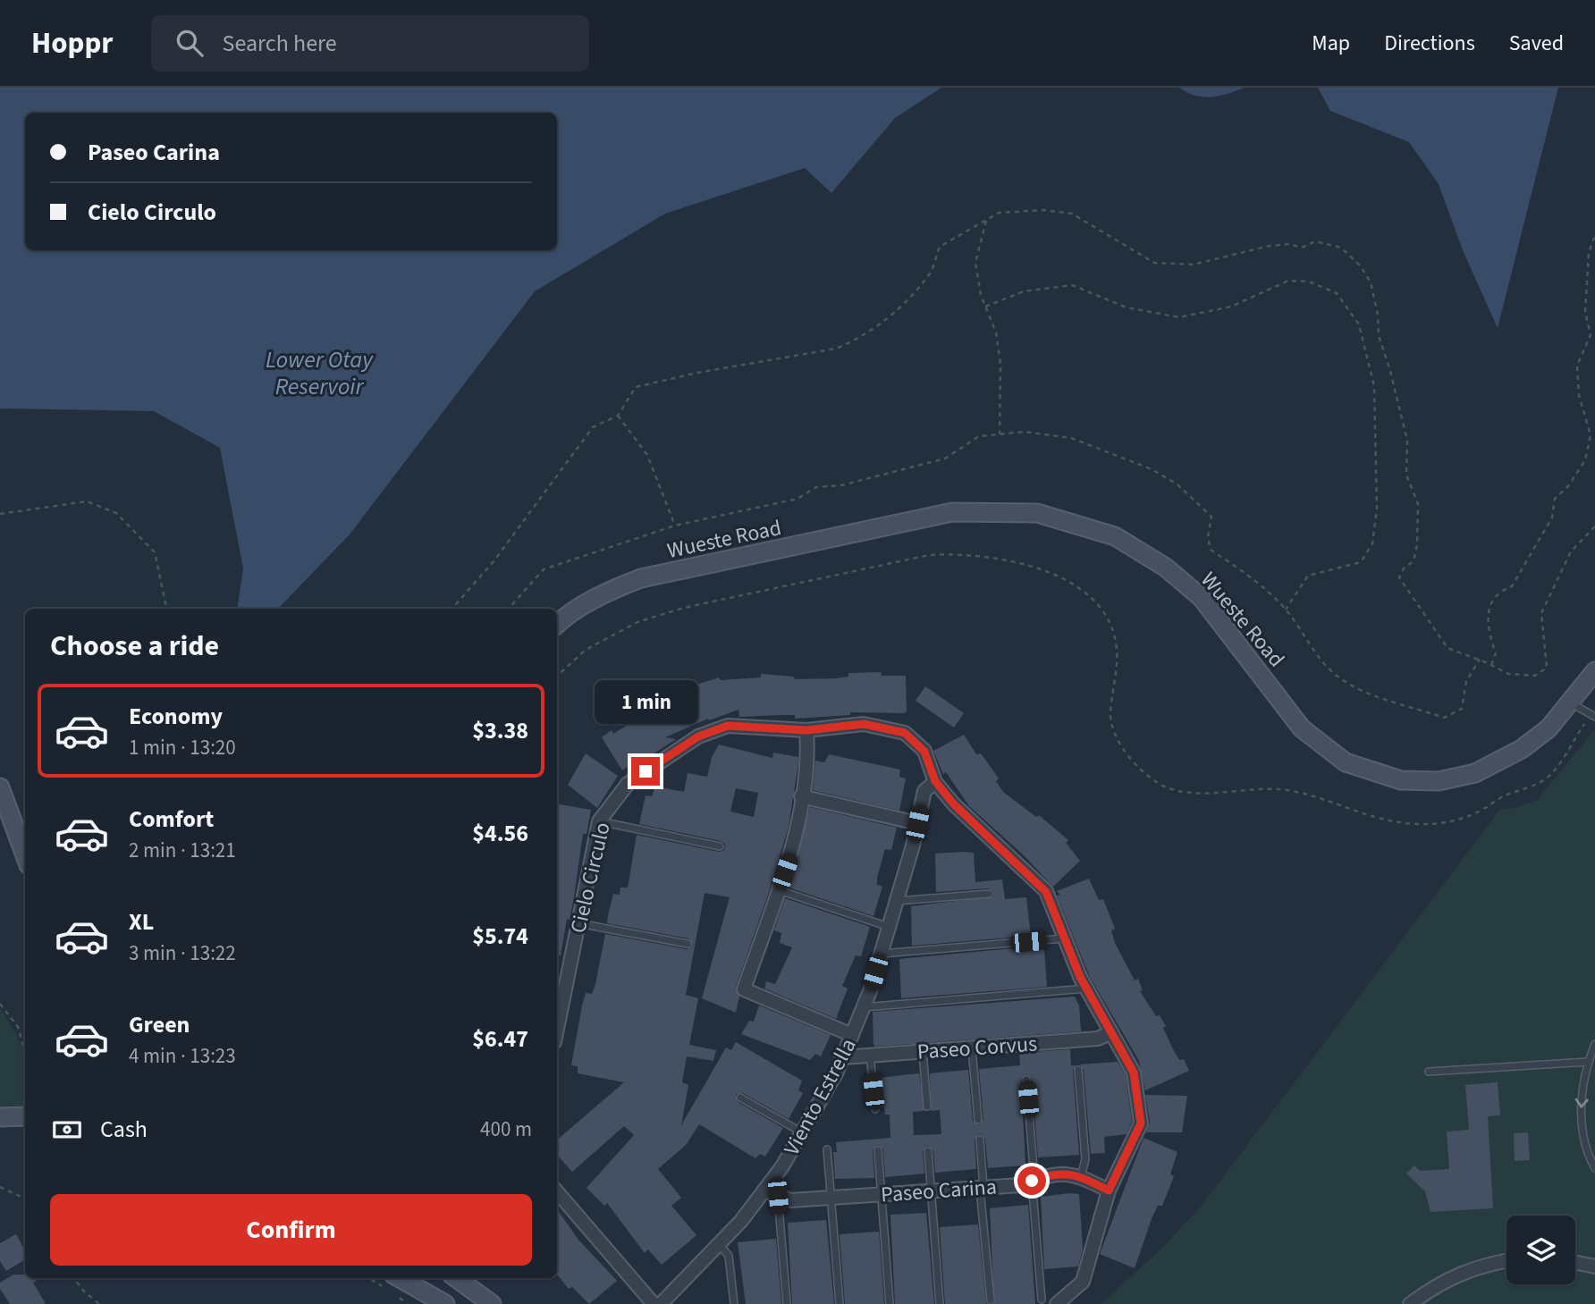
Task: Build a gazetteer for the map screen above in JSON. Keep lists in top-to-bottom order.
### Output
{
  "streets": {
    "street": [
      "Wueste Road",
      "Cielo Circulo",
      "Paseo Corvus",
      "Viento Estrella",
      "Paseo Carina"
    ]
  },
  "crossings": [
    ["Cielo Circulo", "Paseo Corvus"],
    ["Cielo Circulo", "Viento Estrella"],
    ["Cielo Circulo", "Paseo Carina"],
    ["Paseo Corvus", "Viento Estrella"],
    ["Viento Estrella", "Paseo Carina"]
  ],
  "water": ["Lower Otay Reservoir"],
  "page": {
    "header": "Hoppr",
    "search": "Search here",
    "nav": ["Map", "Directions", "Saved"],
    "banner": ["Paseo Carina", "Cielo Circulo"],
    "heading": "Choose a ride",
    "bubble": "1 min",
    "list": [
      {
        "name": "Economy",
        "note": "1 min · 13:20",
        "value": "$3.38"
      },
      {
        "name": "Comfort",
        "note": "2 min · 13:21",
        "value": "$4.56"
      },
      {
        "name": "XL",
        "note": "3 min · 13:22",
        "value": "$5.74"
      },
      {
        "name": "Green",
        "note": "4 min · 13:23",
        "value": "$6.47"
      }
    ],
    "pay": ["Cash", "400 m"],
    "buttons": "Confirm"
  }
}
